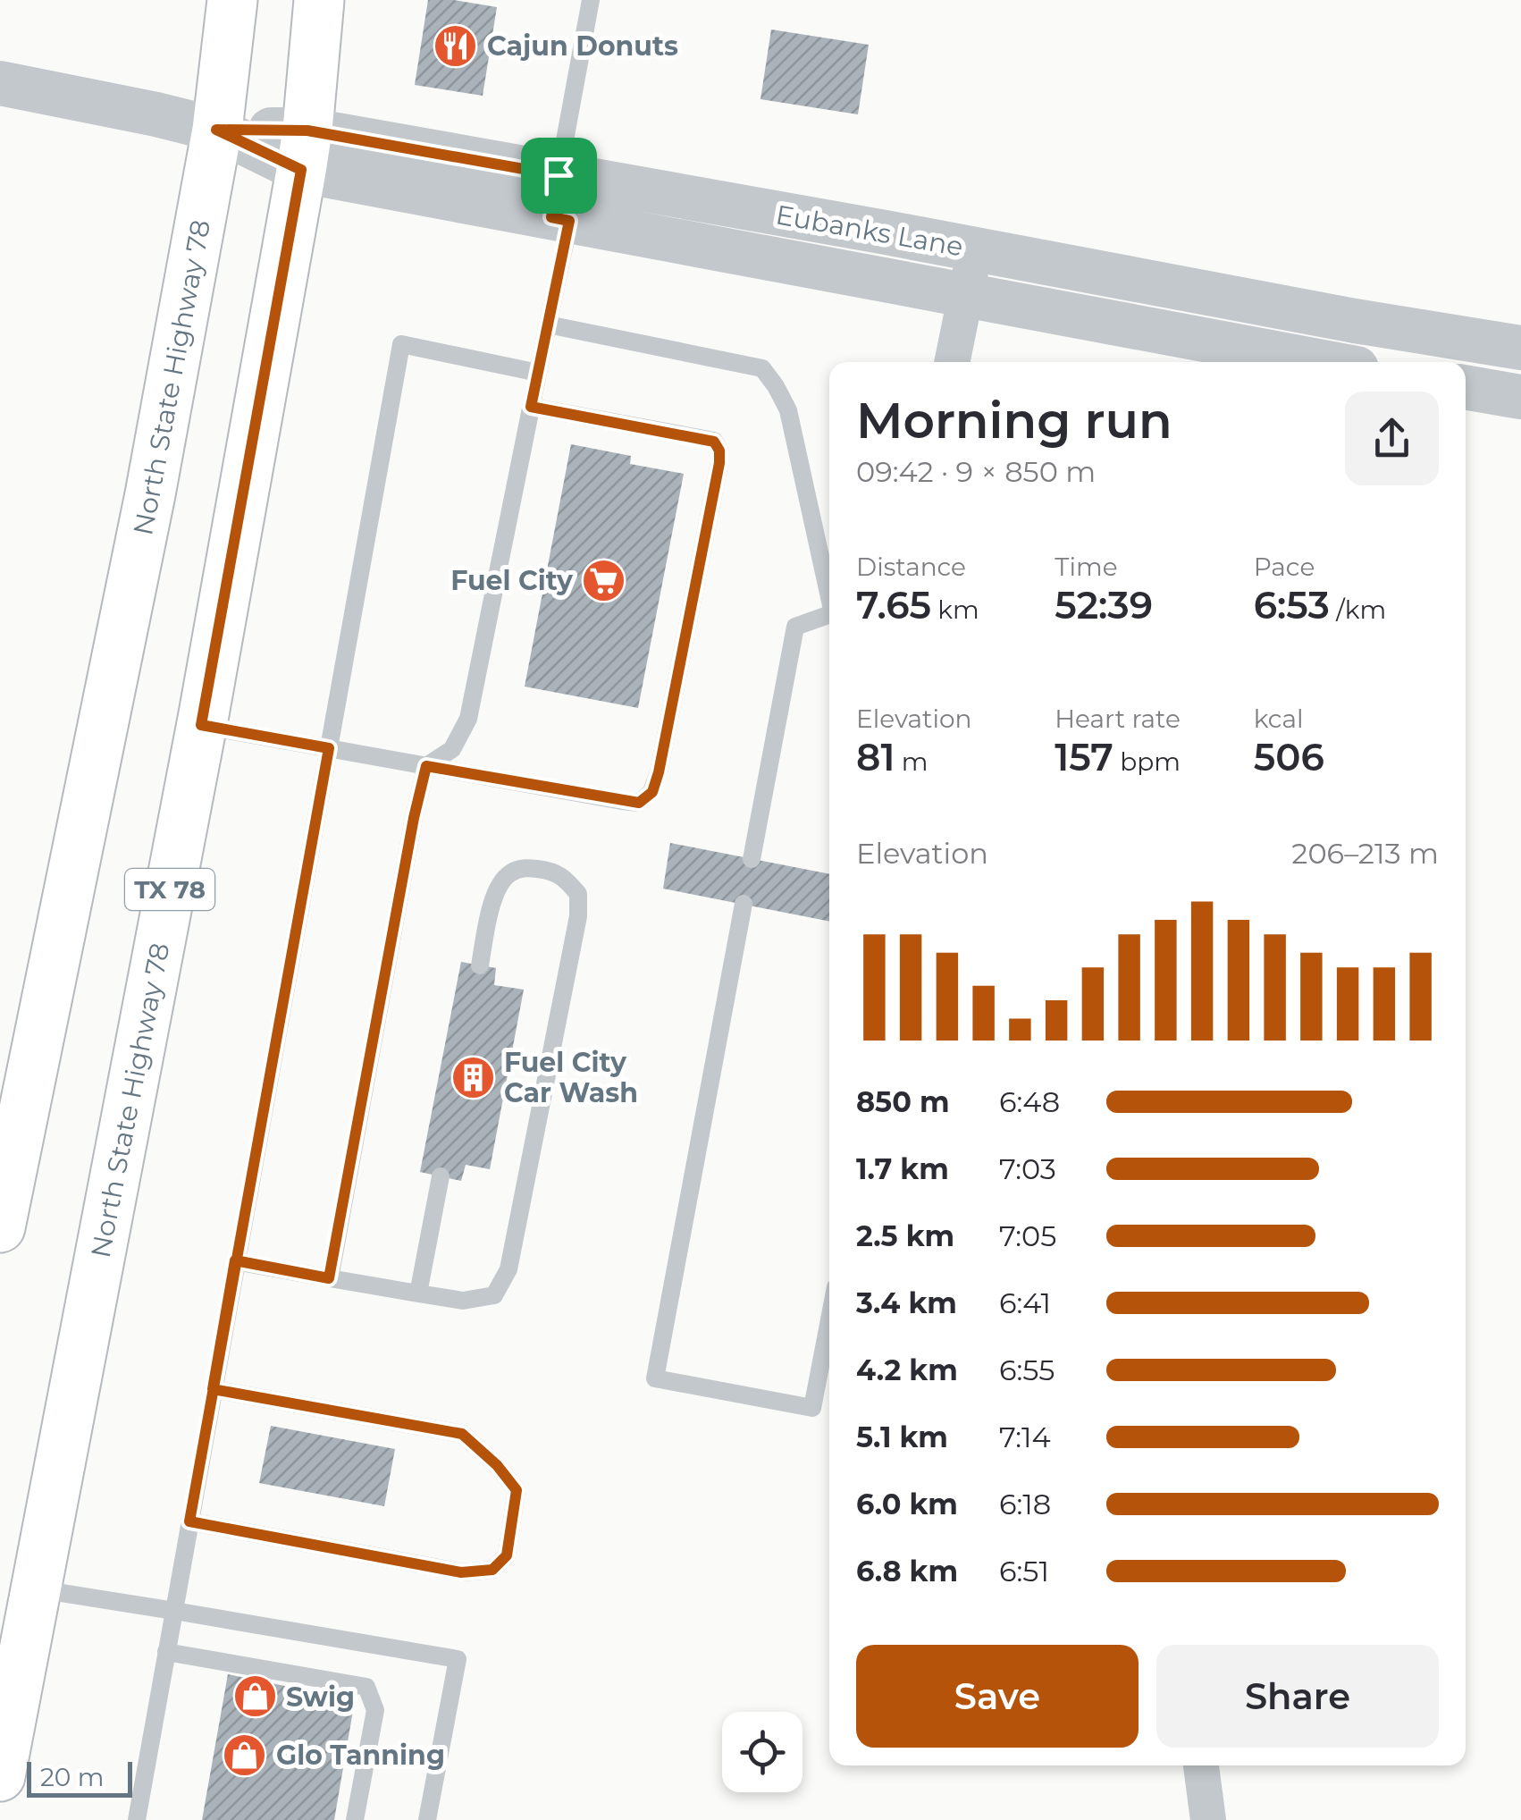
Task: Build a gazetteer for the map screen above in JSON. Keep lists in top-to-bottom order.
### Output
{
  "streets": {
    "main road": ["North State Highway 78", "TX 78"],
    "street": ["Eubanks Lane"]
  },
  "crossings": [
    ["Eubanks Lane", "North State Highway 78"]
  ],
  "places": {
    "restaurant": ["Cajun Donuts"],
    "supermarket": ["Fuel City"],
    "building": ["Fuel City Car Wash"],
    "shop": ["Swig", "Glo Tanning"]
  },
  "scale_bar": "20 m",
  "page": {
    "heading": ["Morning run", "09:42 · 9 × 850 m"],
    "stats": [
      ["Distance", "7.65 km"],
      ["Time", "52:39"],
      ["Pace", "6:53 /km"],
      ["Elevation", "81 m"],
      ["Heart rate", "157 bpm"],
      ["kcal", "506"]
    ],
    "chart": ["Elevation", "206–213 m"],
    "list": [
      {
        "name": "850 m",
        "note": "6:48"
      },
      {
        "name": "1.7 km",
        "note": "7:03"
      },
      {
        "name": "2.5 km",
        "note": "7:05"
      },
      {
        "name": "3.4 km",
        "note": "6:41"
      },
      {
        "name": "4.2 km",
        "note": "6:55"
      },
      {
        "name": "5.1 km",
        "note": "7:14"
      },
      {
        "name": "6.0 km",
        "note": "6:18"
      },
      {
        "name": "6.8 km",
        "note": "6:51"
      }
    ],
    "buttons": ["Save", "Share"],
    "scale": "20 m"
  }
}
